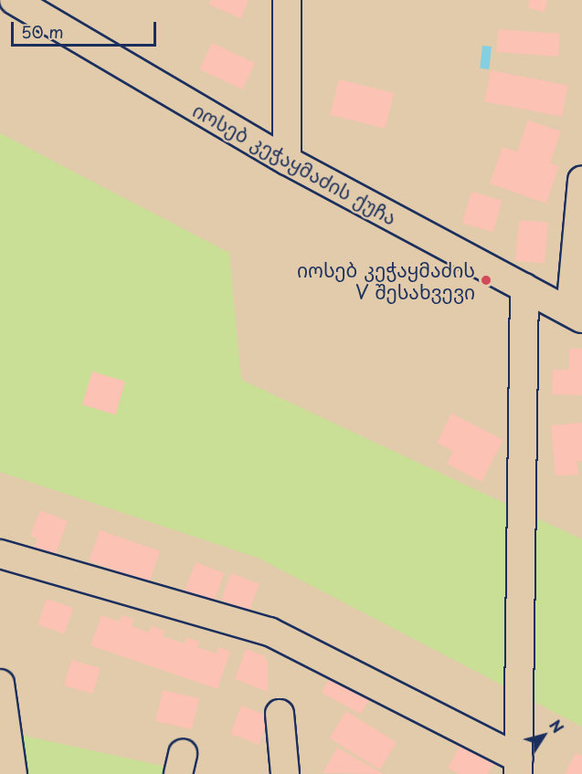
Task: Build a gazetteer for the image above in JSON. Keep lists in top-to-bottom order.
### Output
{
  "streets": {
    "street": ["იოსებ კეჭაყმაძის ქუჩა"]
  },
  "places": ["იოსებ კეჭაყმაძის V შესახვევი"],
  "scale_bar": "50 m",
  "north": "top right"
}
